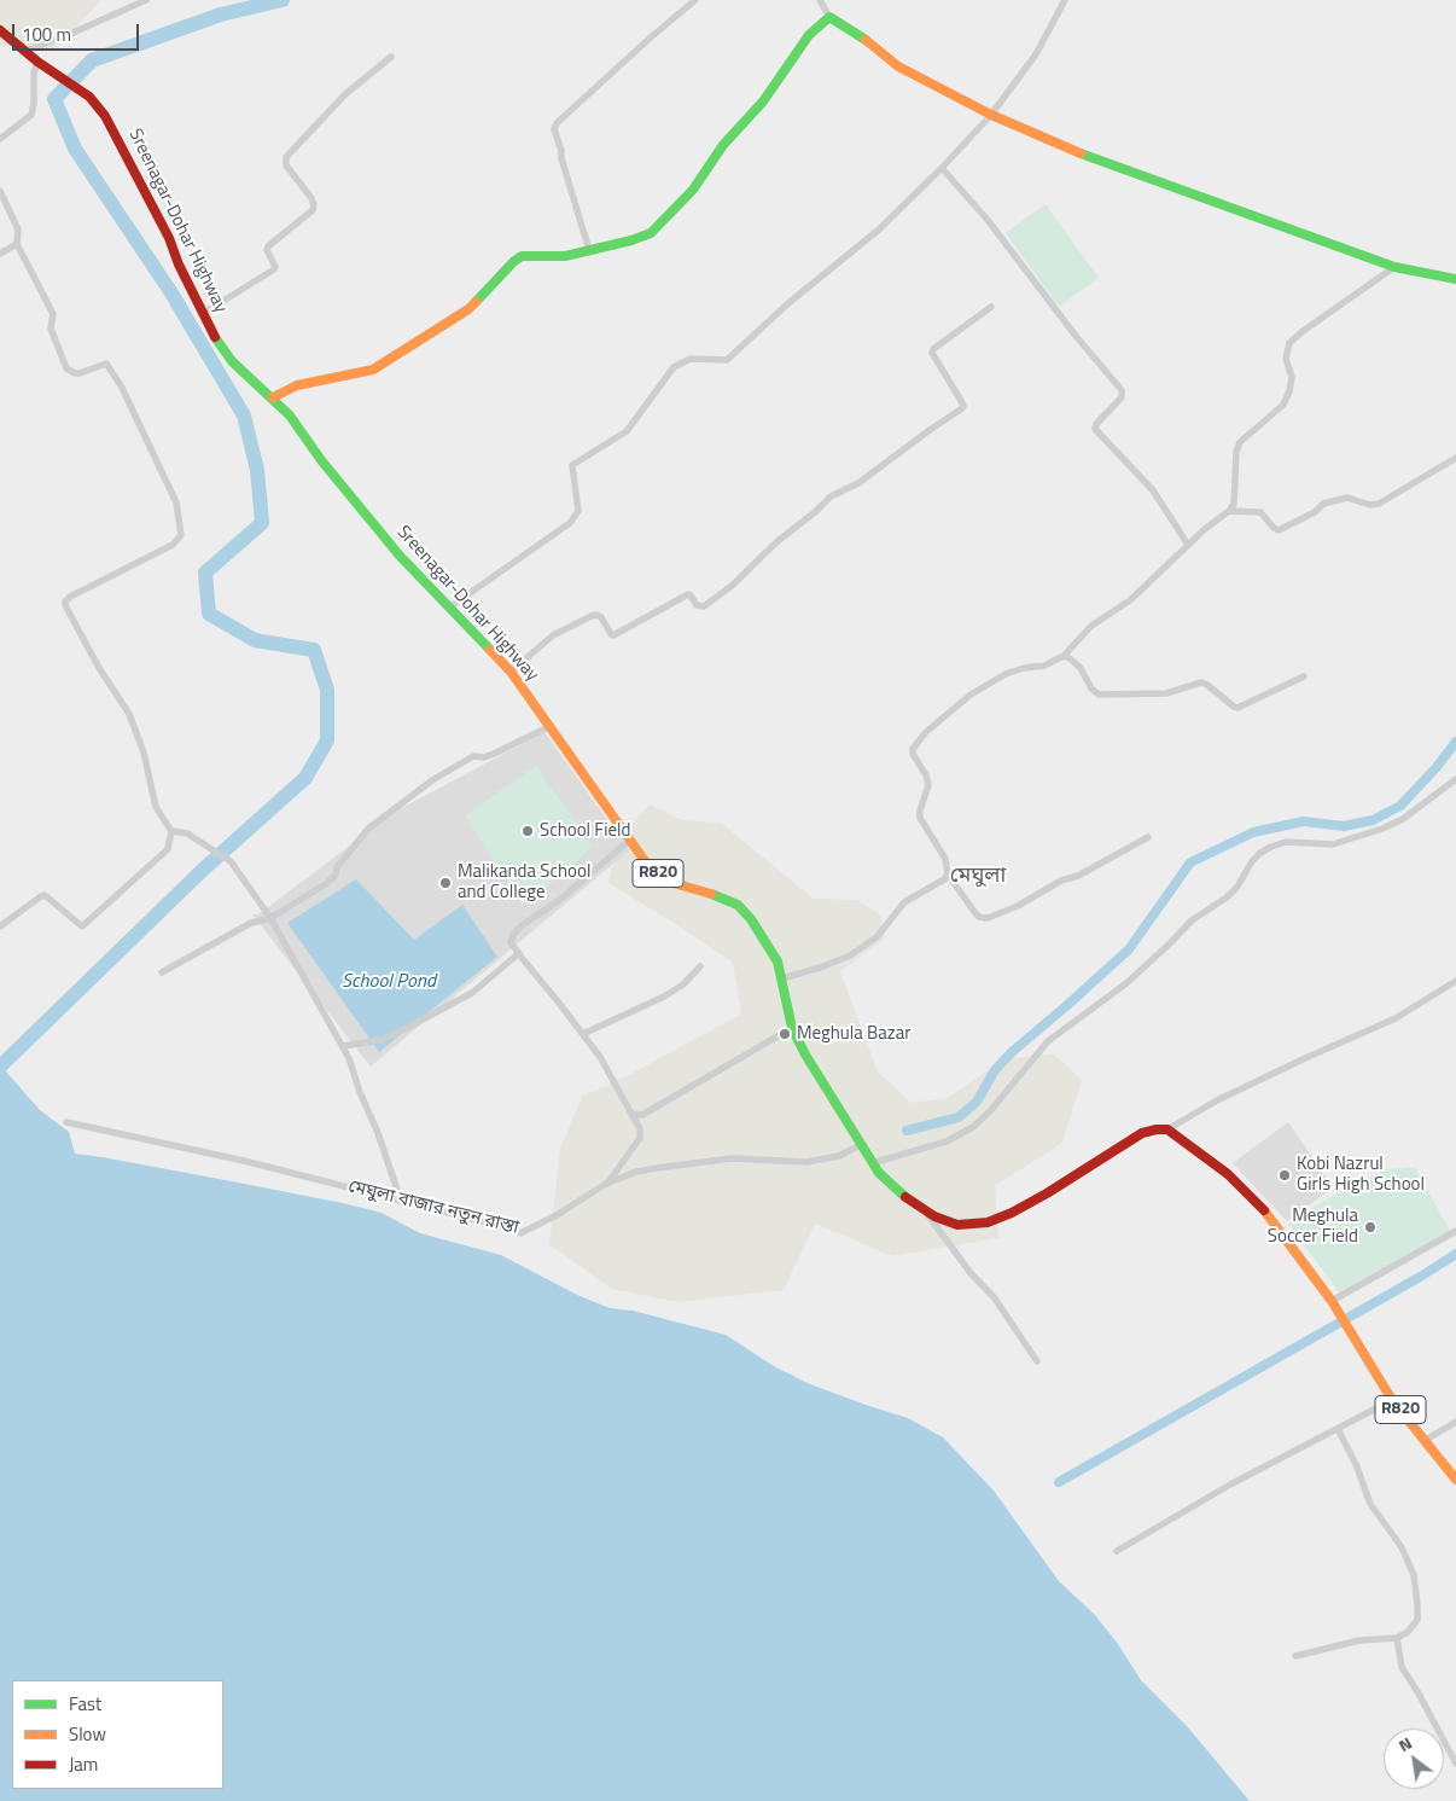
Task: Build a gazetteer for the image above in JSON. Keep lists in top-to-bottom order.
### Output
{
  "streets": {
    "main road": ["Sreenagar-Dohar Highway", "R820"],
    "street": ["মেঘুলা বাজার নতুন রাস্তা"]
  },
  "crossings": [
    ["Sreenagar-Dohar Highway", "R820"],
    ["Sreenagar-Dohar Highway", "মেঘুলা বাজার নতুন রাস্তা"]
  ],
  "districts": ["মেঘুলা"],
  "water": ["School Pond"],
  "places": [
    "School Field",
    "Malikanda School and College",
    "Meghula Bazar",
    "Kobi Nazrul Girls High School",
    "Meghula Soccer Field"
  ],
  "legend": ["Fast", "Slow", "Jam"],
  "scale_bar": "100 m",
  "north": "top left"
}
